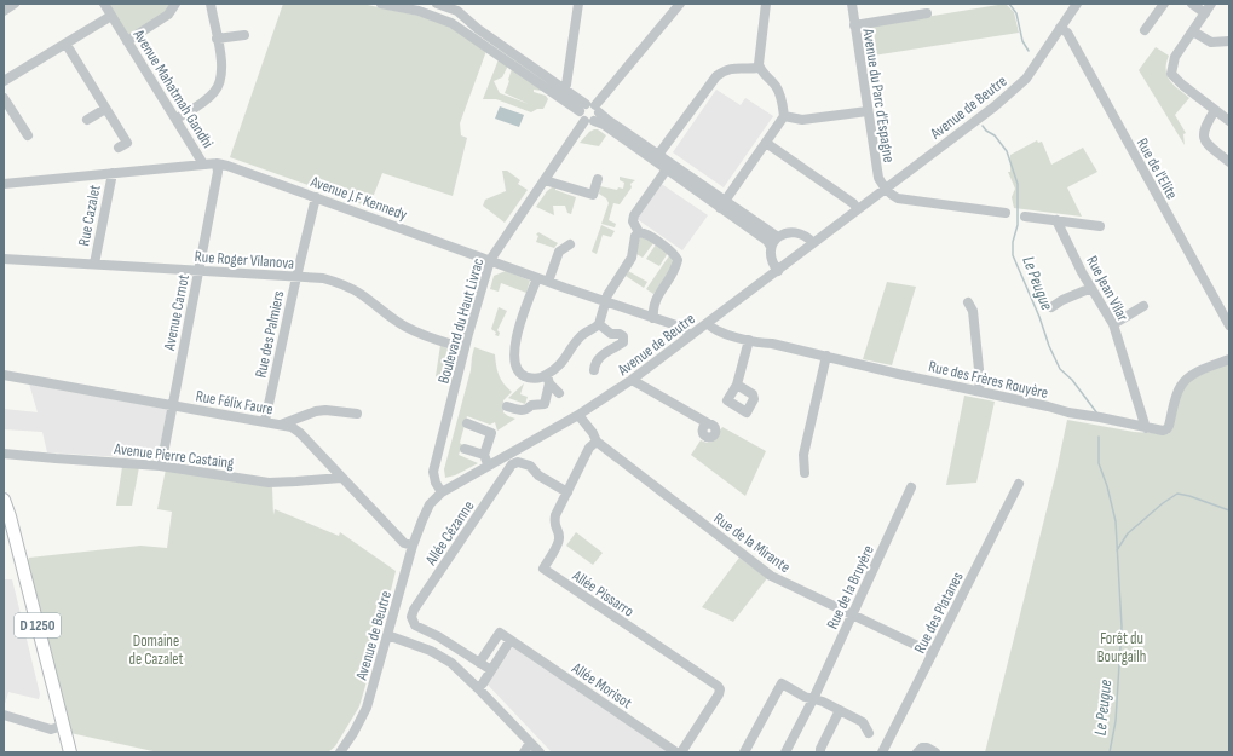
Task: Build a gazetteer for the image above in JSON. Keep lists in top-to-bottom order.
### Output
{
  "streets": {
    "main road": ["D 1250"],
    "street": [
      "Avenue Mahatmah Gandhi",
      "Avenue du Parc d'Espagne",
      "Avenue de Beutre",
      "Rue de l'Elite",
      "Avenue J.F Kennedy",
      "Rue Cazalet",
      "Rue Roger Vilanova",
      "Rue Jean Vilar",
      "Avenue Carnot",
      "Boulevard du Haut Livrac",
      "Rue des Palmiers",
      "Rue des Frères Rouyère",
      "Rue Félix Faure",
      "Avenue Pierre Castaing",
      "Allée Cézanne",
      "Rue de la Mirante",
      "Rue de la Bruyère",
      "Allée Pissarro",
      "Rue des Platanes",
      "Allée Morisot"
    ]
  },
  "crossings": [
    ["Avenue Mahatmah Gandhi", "Avenue J.F Kennedy"],
    ["Avenue du Parc d'Espagne", "Avenue de Beutre"],
    ["Avenue de Beutre", "Rue de l'Elite"],
    ["Avenue de Beutre", "Avenue J.F Kennedy"],
    ["Avenue de Beutre", "Boulevard du Haut Livrac"],
    ["Avenue de Beutre", "Rue des Frères Rouyère"],
    ["Avenue de Beutre", "Rue Félix Faure"],
    ["Avenue de Beutre", "Rue de la Mirante"],
    ["Avenue J.F Kennedy", "Rue Cazalet"],
    ["Avenue J.F Kennedy", "Avenue Carnot"],
    ["Avenue J.F Kennedy", "Boulevard du Haut Livrac"],
    ["Avenue J.F Kennedy", "Rue des Palmiers"],
    ["Rue Cazalet", "Rue Roger Vilanova"],
    ["Rue Roger Vilanova", "Avenue Carnot"],
    ["Rue Roger Vilanova", "Boulevard du Haut Livrac"],
    ["Rue Roger Vilanova", "Rue des Palmiers"],
    ["Rue Jean Vilar", "Rue des Frères Rouyère"],
    ["Avenue Carnot", "Rue Félix Faure"],
    ["Avenue Carnot", "Avenue Pierre Castaing"],
    ["Rue des Palmiers", "Rue Félix Faure"],
    ["Rue Félix Faure", "Avenue Pierre Castaing"],
    ["Allée Cézanne", "Allée Pissarro"],
    ["Rue de la Mirante", "Rue de la Bruyère"],
    ["Rue de la Mirante", "Rue des Platanes"]
  ],
  "water": ["Le Peugue"],
  "parks": ["Forêt du Bourgailh", "Domaine de Cazalet"]
}
